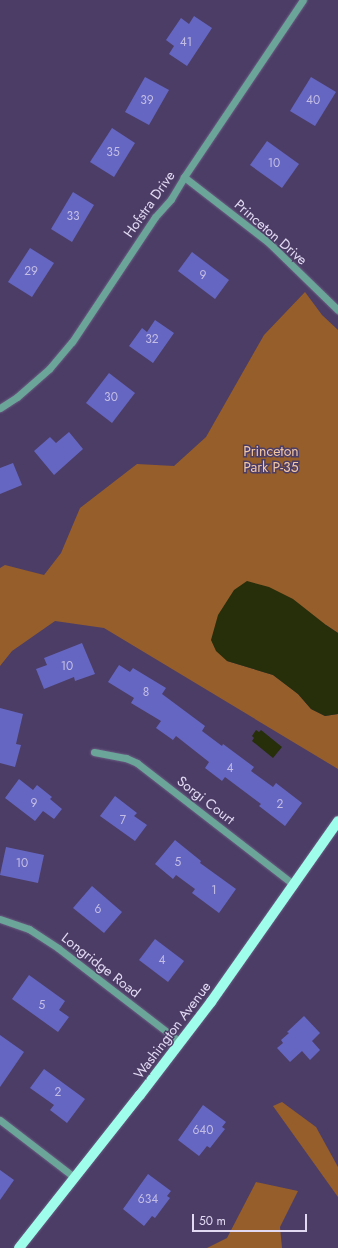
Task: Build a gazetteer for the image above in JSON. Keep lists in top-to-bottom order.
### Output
{
  "streets": {
    "main road": ["Washington Avenue"],
    "street": [
      "Hofstra Drive",
      "Princeton Drive",
      "Sorgi Court",
      "Longridge Road"
    ]
  },
  "crossings": [
    ["Hofstra Drive", "Princeton Drive"],
    ["Sorgi Court", "Washington Avenue"],
    ["Longridge Road", "Washington Avenue"]
  ],
  "parks": ["Princeton Park P-35"],
  "house_numbers": [
    "41",
    "39",
    "40",
    "35",
    "10",
    "33",
    "29",
    "9",
    "32",
    "30",
    "10",
    "8",
    "4",
    "9",
    "2",
    "7",
    "5",
    "10",
    "1",
    "6",
    "4",
    "5",
    "2",
    "640",
    "634"
  ],
  "scale_bar": "50 m"
}
